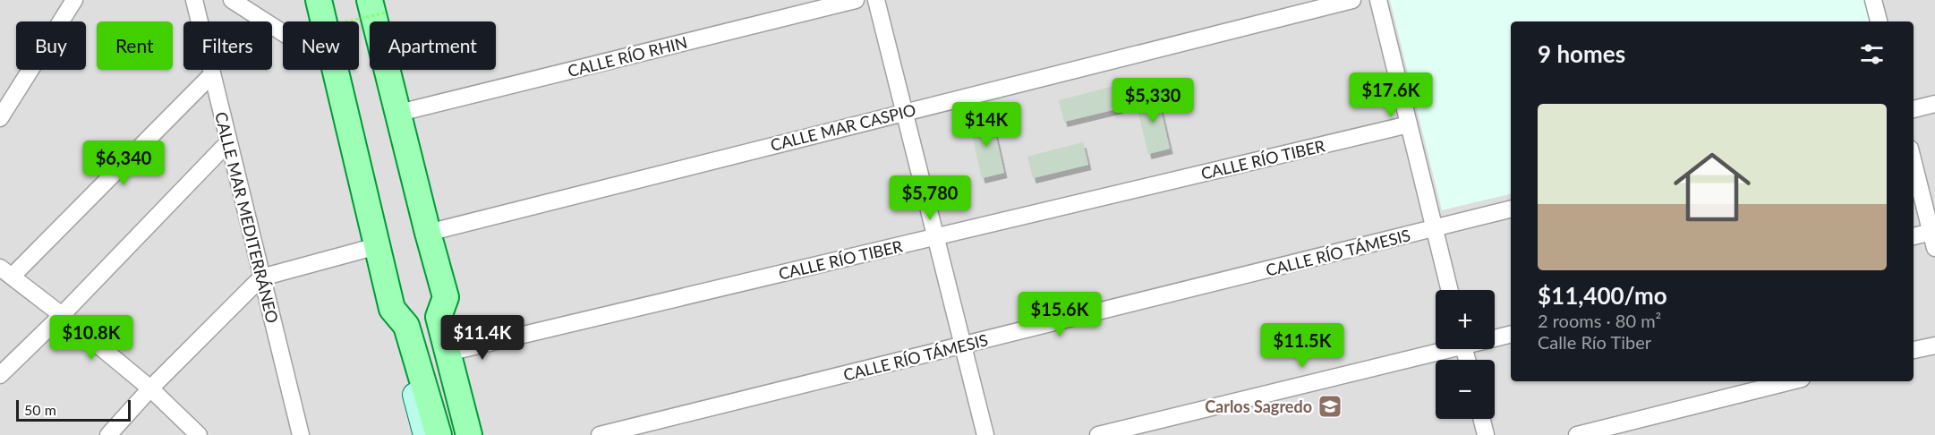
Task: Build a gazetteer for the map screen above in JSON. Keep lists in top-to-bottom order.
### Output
{
  "streets": {
    "street": [
      "CALLE RÍO RHIN",
      "CALLE MAR CASPIO",
      "CALLE RÍO TIBER",
      "CALLE MAR MEDITERRÁNEO",
      "CALLE RÍO TÁMESIS"
    ]
  },
  "places": {
    "school or university": ["Carlos Sagredo"]
  },
  "scale_bar": "50 m",
  "page": {
    "chip": [
      "Buy",
      "Rent",
      "Filters",
      "New",
      "Apartment"
    ],
    "heading": "9 homes",
    "price": [
      "$17.6K",
      "$5,330",
      "$14K",
      "$6,340",
      "$5,780",
      "$15.6K",
      "$10.8K",
      "$11.4K",
      "$11.5K"
    ],
    "list": [
      {
        "name": "$11,400/mo",
        "note": "2 rooms · 80 m² · Calle Río Tiber"
      }
    ],
    "map_buttons": ["+", "−"],
    "scale": "50 m"
  }
}
